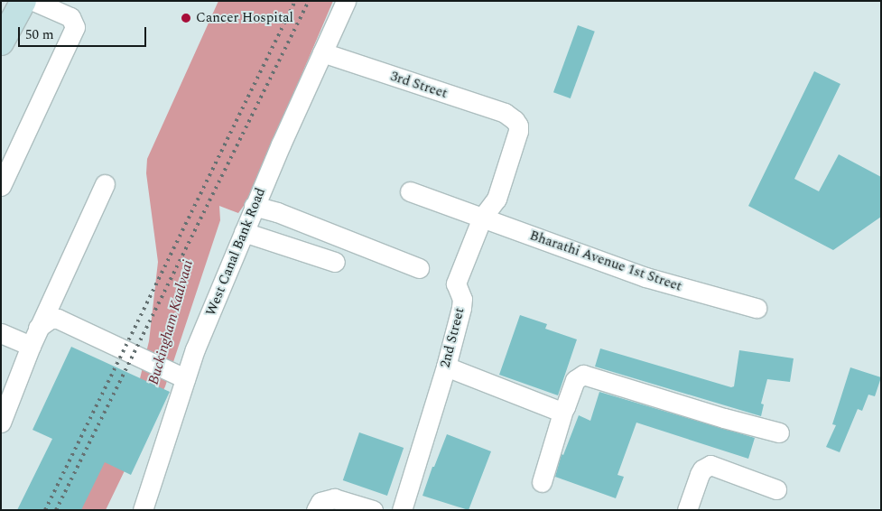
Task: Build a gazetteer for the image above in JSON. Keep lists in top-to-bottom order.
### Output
{
  "streets": {
    "street": [
      "3rd Street",
      "West Canal Bank Road",
      "Bharathi Avenue 1st Street",
      "2nd Street"
    ]
  },
  "crossings": [
    ["3rd Street", "West Canal Bank Road"],
    ["3rd Street", "2nd Street"],
    ["Bharathi Avenue 1st Street", "2nd Street"]
  ],
  "water": ["Buckingham Kaalvaai"],
  "places": ["Cancer Hospital"],
  "scale_bar": "50 m"
}
